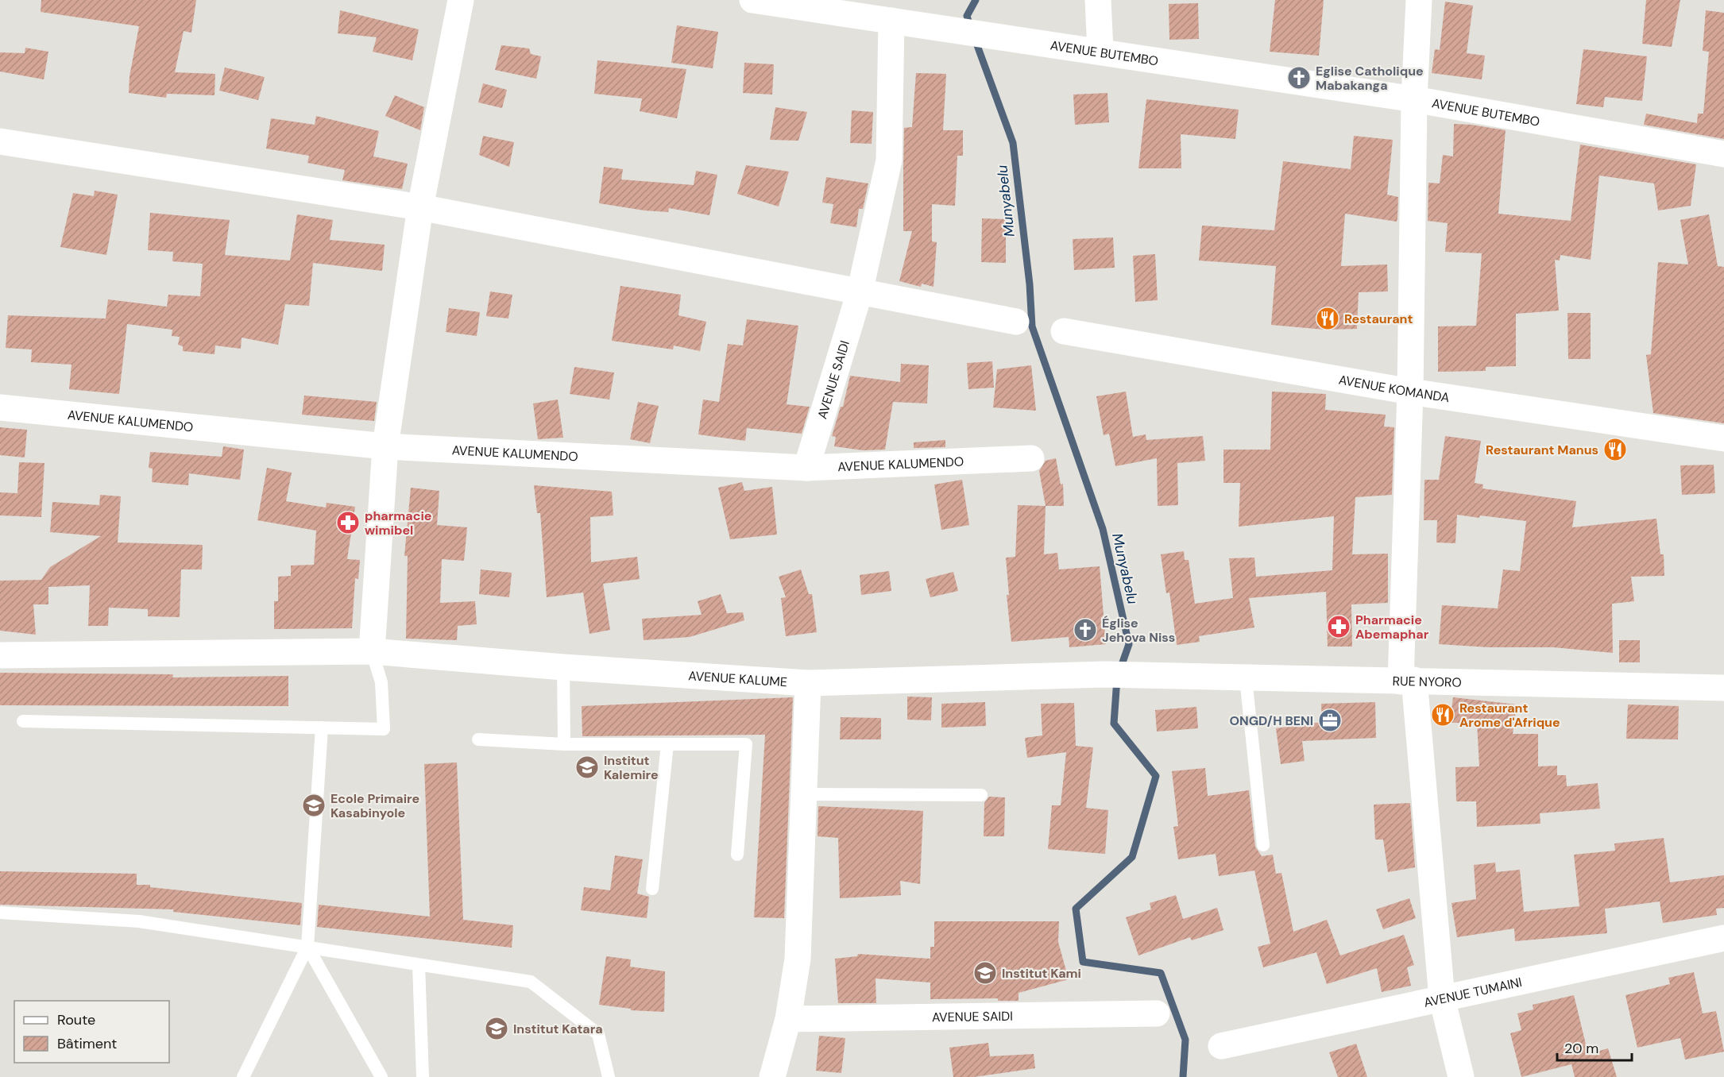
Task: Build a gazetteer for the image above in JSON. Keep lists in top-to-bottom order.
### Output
{
  "streets": {
    "street": [
      "AVENUE BUTEMBO",
      "AVENUE SAIDI",
      "AVENUE KOMANDA",
      "AVENUE KALUMENDO",
      "AVENUE KALUME",
      "RUE NYORO",
      "AVENUE TUMAINI"
    ]
  },
  "crossings": [
    ["AVENUE BUTEMBO", "AVENUE SAIDI"],
    ["AVENUE SAIDI", "AVENUE KALUMENDO"],
    ["AVENUE KALUME", "RUE NYORO"]
  ],
  "water": ["Munyabelu"],
  "places": {
    "church": ["Eglise Catholique Mabakanga", "Église Jehova Niss"],
    "restaurant": ["Restaurant", "Restaurant Manus", "Restaurant Arome d'Afrique"],
    "pharmacy": ["pharmacie wimibel", "Pharmacie Abemaphar"],
    "office": ["ONGD/H BENI"],
    "school or university": [
      "Institut Kalemire",
      "Ecole Primaire Kasabinyole",
      "Institut Kami",
      "Institut Katara"
    ]
  },
  "legend": ["Route", "Bâtiment"],
  "scale_bar": "20 m"
}
